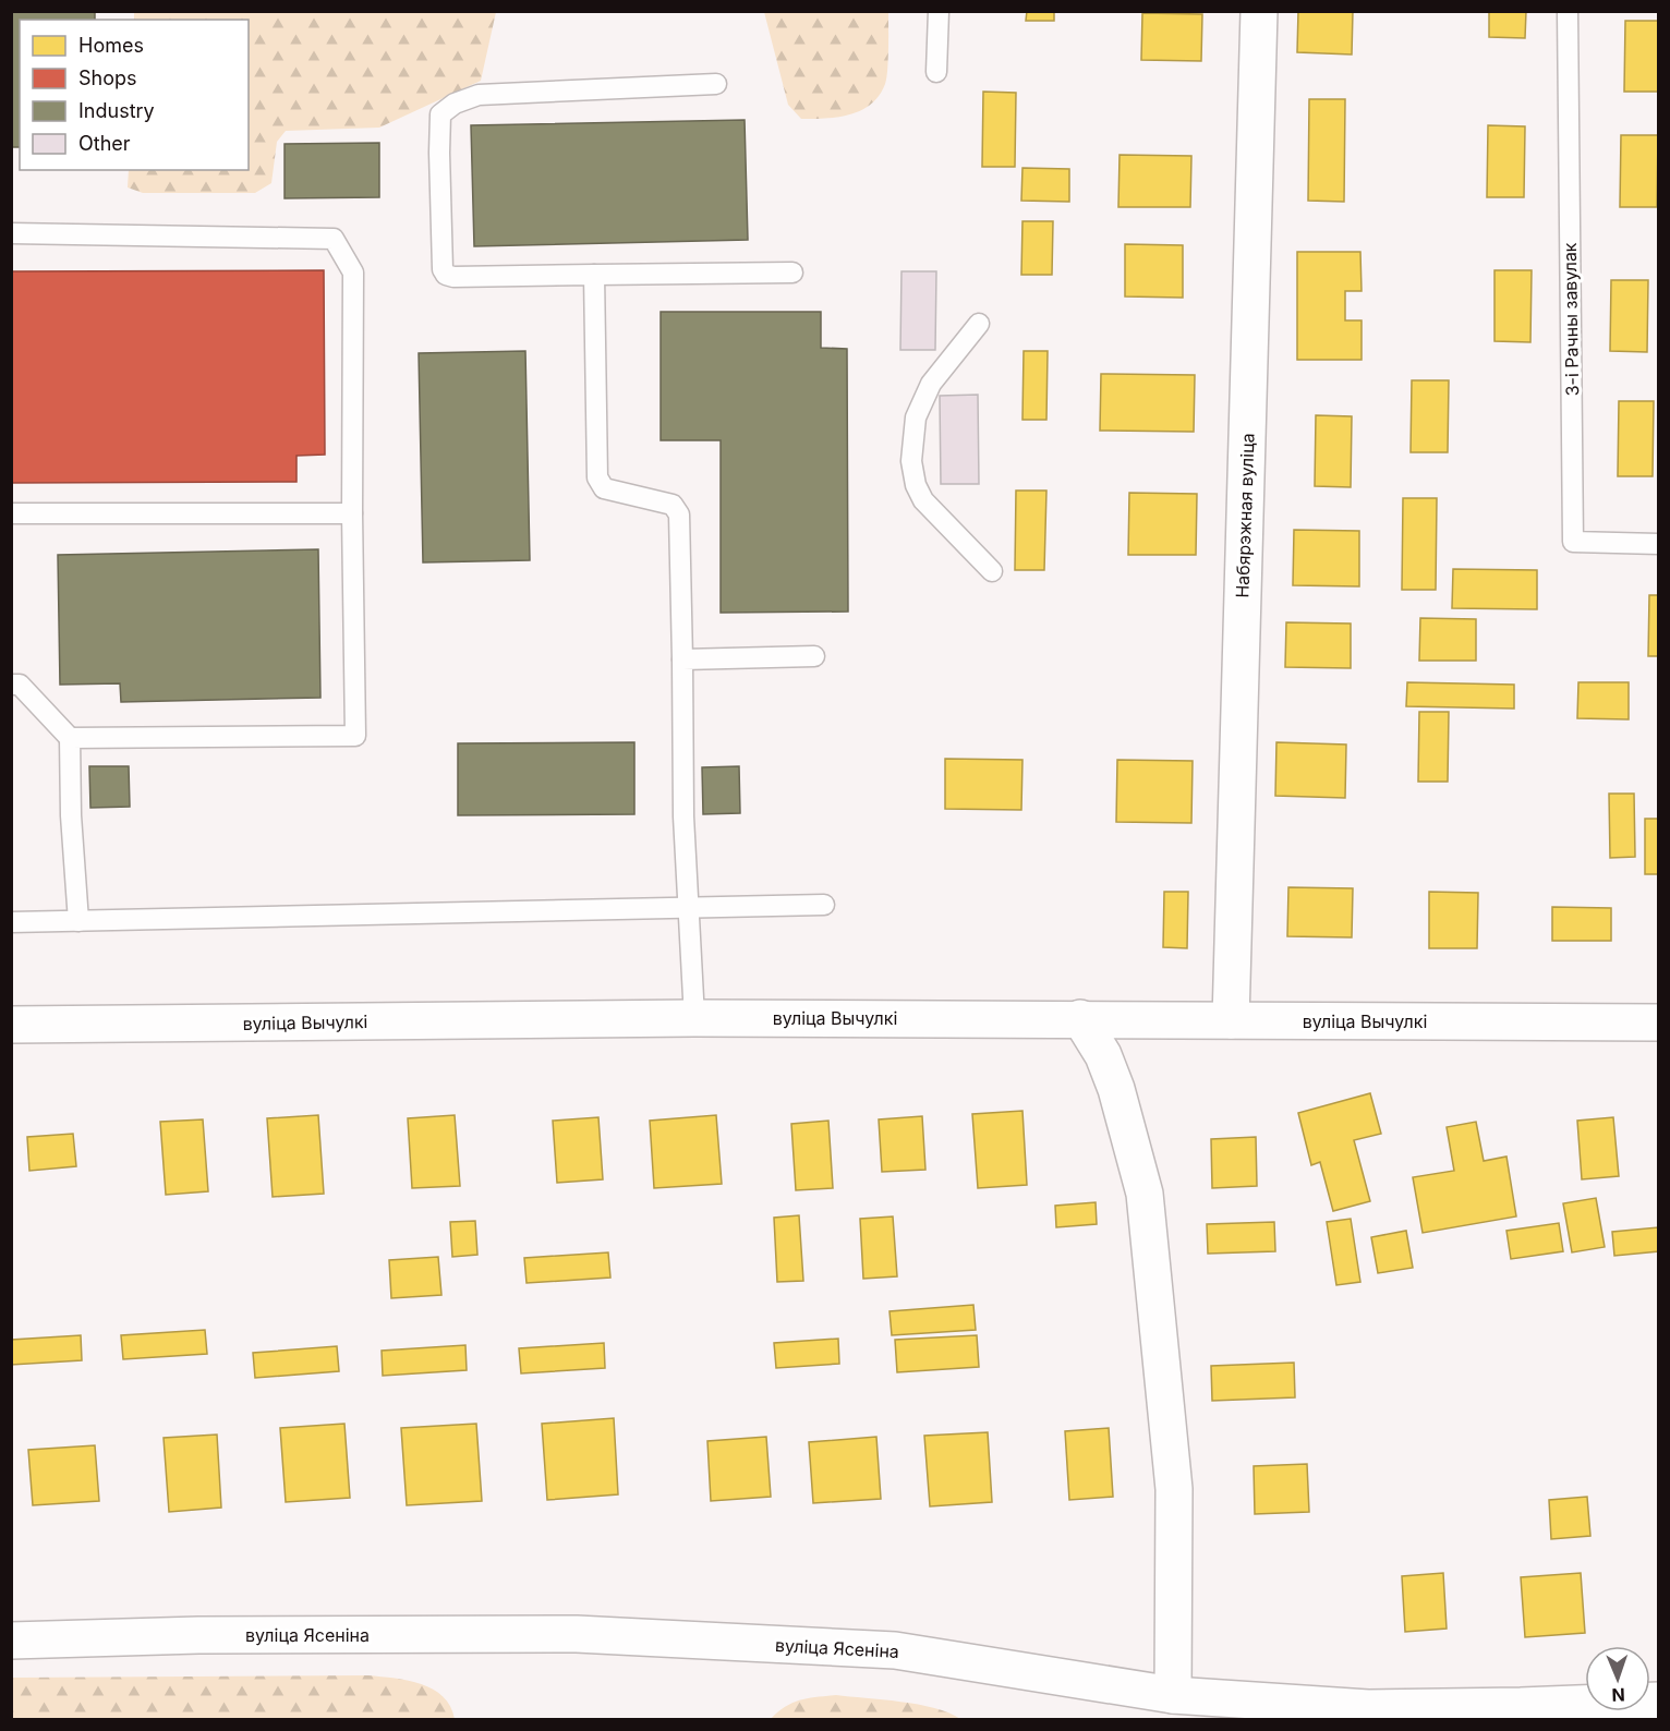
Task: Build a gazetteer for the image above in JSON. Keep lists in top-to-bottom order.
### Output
{
  "streets": {
    "street": ["Набярэжная вуліца", "вуліца Вычулкі", "вуліца Ясеніна"],
    "lane": ["3-і Рачны завулак"]
  },
  "crossings": [
    ["Набярэжная вуліца", "вуліца Вычулкі"]
  ],
  "legend": [
    "Homes",
    "Shops",
    "Industry",
    "Other"
  ],
  "north": "bottom"
}
